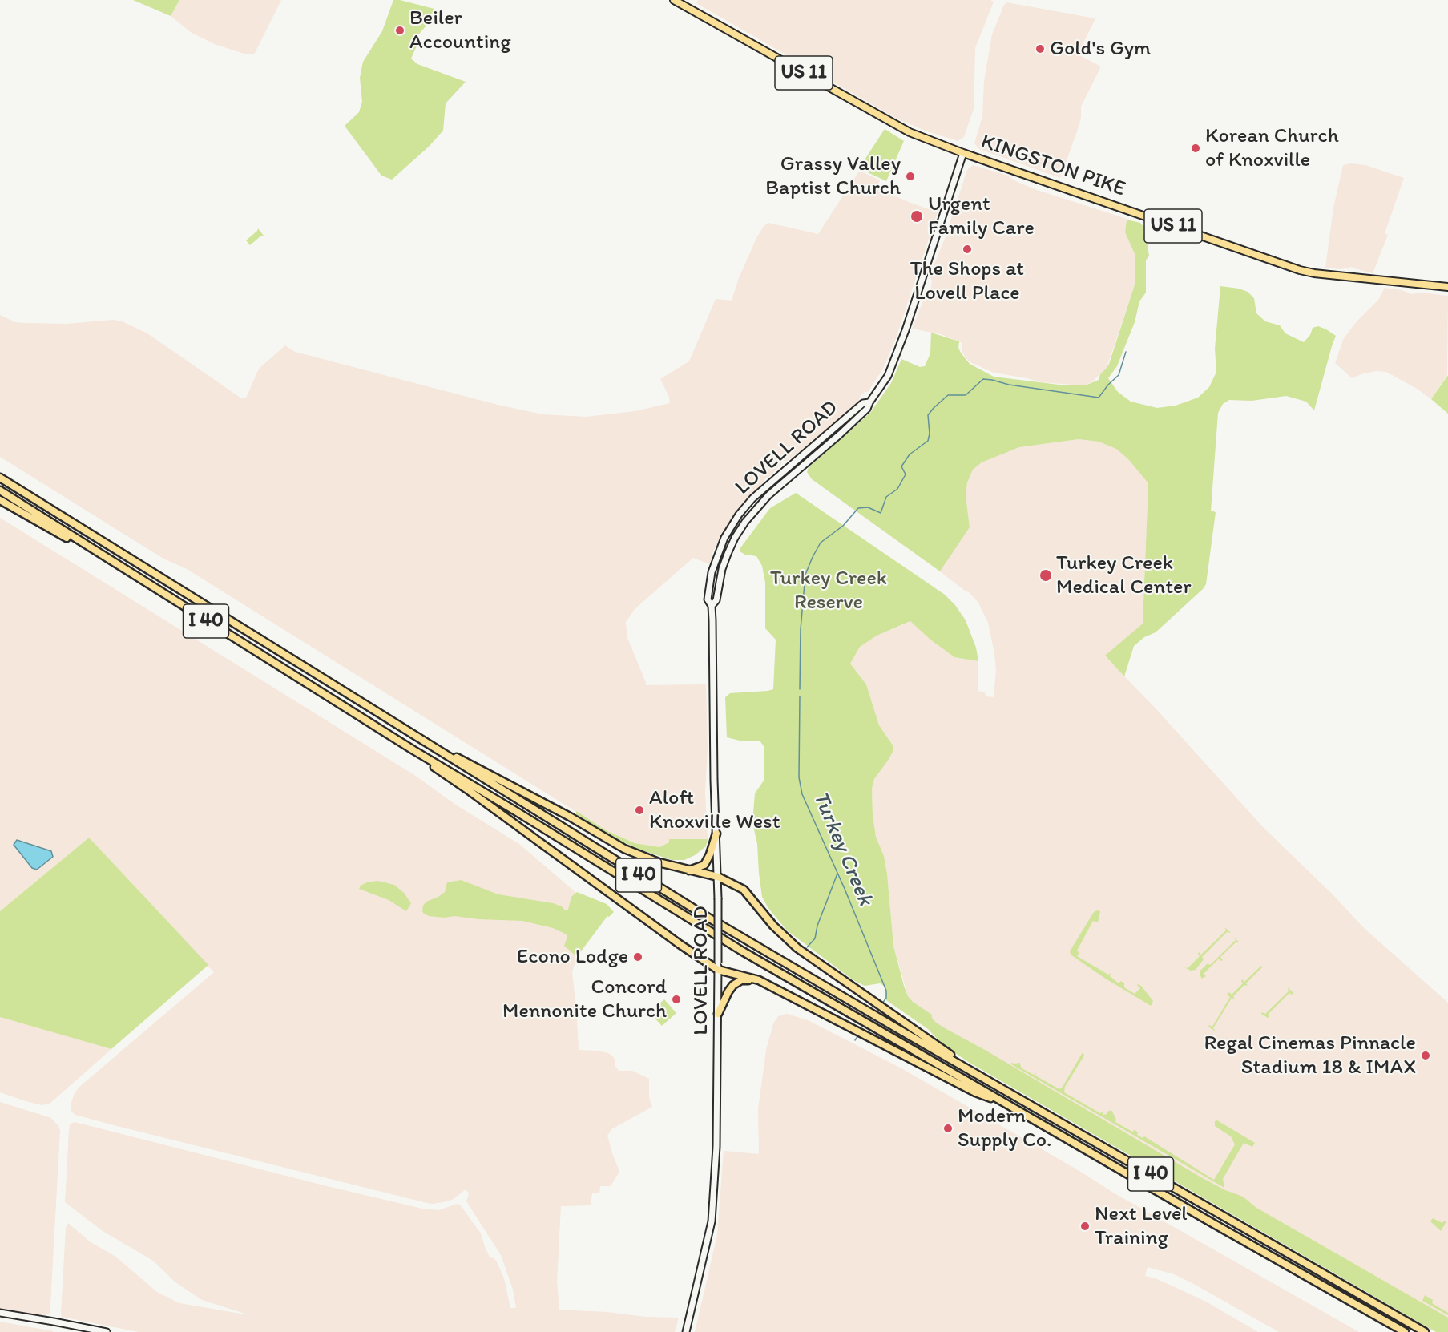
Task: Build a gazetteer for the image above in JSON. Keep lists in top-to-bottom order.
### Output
{
  "streets": {
    "highway": ["I 40"],
    "main road": ["US 11", "KINGSTON PIKE", "LOVELL ROAD"]
  },
  "crossings": [
    ["KINGSTON PIKE", "LOVELL ROAD"]
  ],
  "water": ["Turkey Creek"],
  "parks": ["Turkey Creek Reserve"],
  "places": [
    "Beiler Accounting",
    "Gold's Gym",
    "Korean Church of Knoxville",
    "Grassy Valley Baptist Church",
    "Urgent Family Care",
    "The Shops at Lovell Place",
    "Turkey Creek Medical Center",
    "Aloft Knoxville West",
    "Econo Lodge",
    "Concord Mennonite Church",
    "Regal Cinemas Pinnacle Stadium 18 & IMAX",
    "Modern Supply Co.",
    "Next Level Training"
  ]
}
